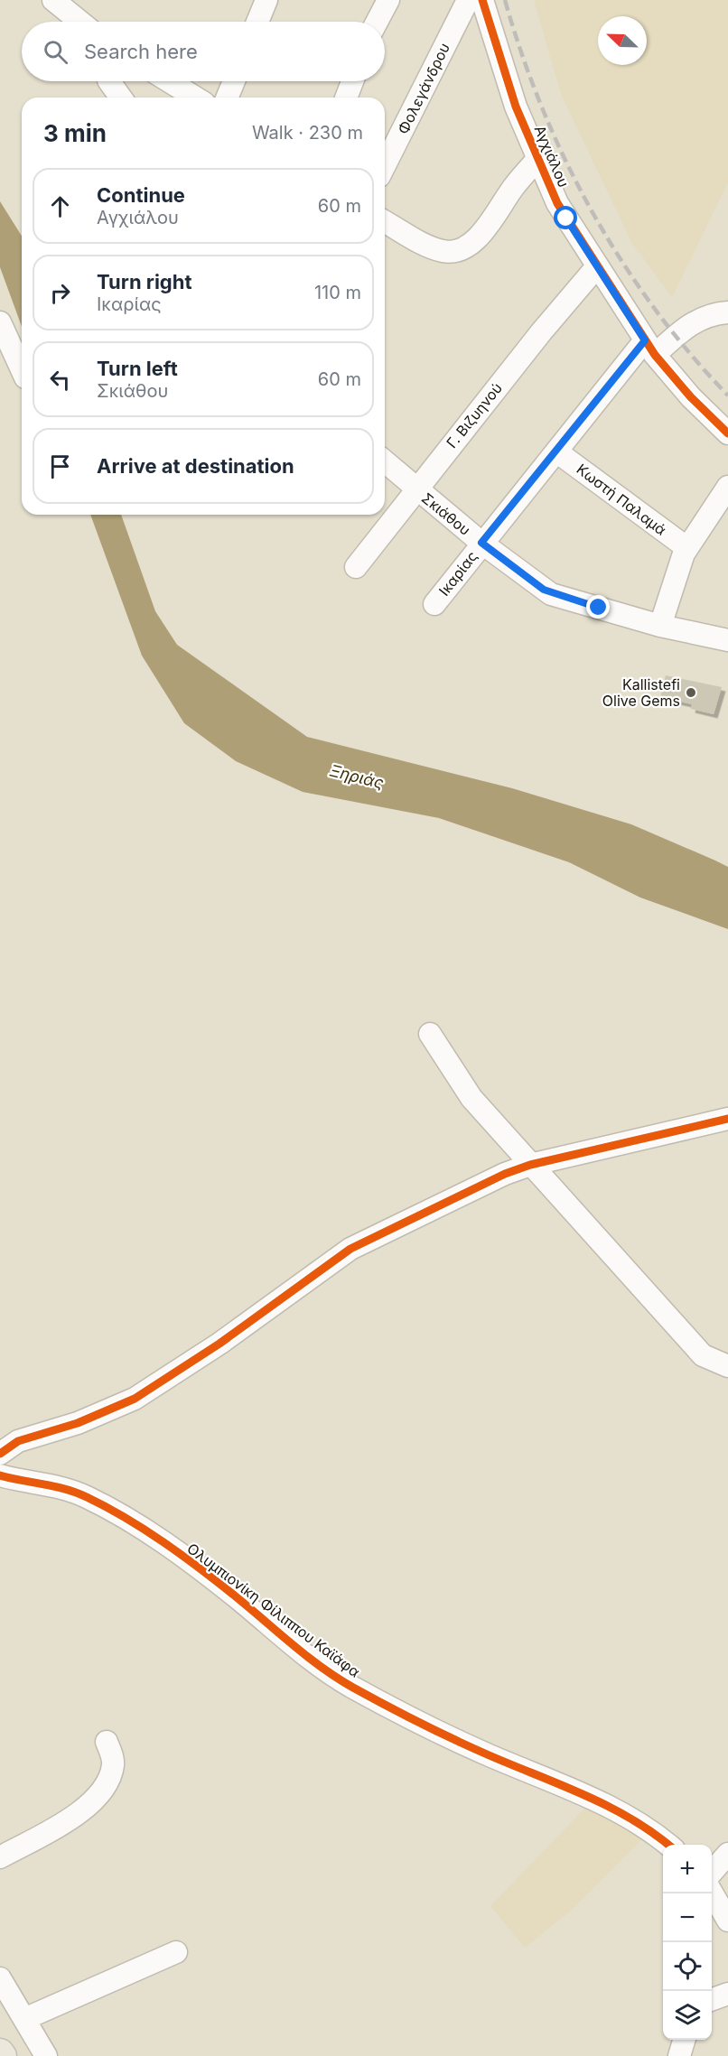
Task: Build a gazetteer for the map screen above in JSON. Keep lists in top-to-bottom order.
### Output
{
  "streets": {
    "street": [
      "Φολεγάνδρου",
      "Αγχιάλου",
      "Γ. Βιζυηνού",
      "Κωστή Παλαμά",
      "Σκιάθου",
      "Ικαρίας",
      "Ολυμπιονίκη Φίλιππου Καϊάφα"
    ]
  },
  "crossings": [
    ["Αγχιάλου", "Γ. Βιζυηνού"],
    ["Αγχιάλου", "Ικαρίας"],
    ["Γ. Βιζυηνού", "Σκιάθου"],
    ["Κωστή Παλαμά", "Ικαρίας"],
    ["Σκιάθου", "Ικαρίας"]
  ],
  "water": ["Ξηριάς"],
  "places": ["Kallistefi Olive Gems"],
  "north": "top left",
  "page": {
    "search": "Search here",
    "heading": ["3 min", "Walk · 230 m"],
    "list": [
      ["Continue", "Αγχιάλου", "60 m"],
      ["Turn right", "Ικαρίας", "110 m"],
      ["Turn left", "Σκιάθου", "60 m"],
      "Arrive at destination"
    ],
    "map_buttons": ["+", "−"]
  }
}
